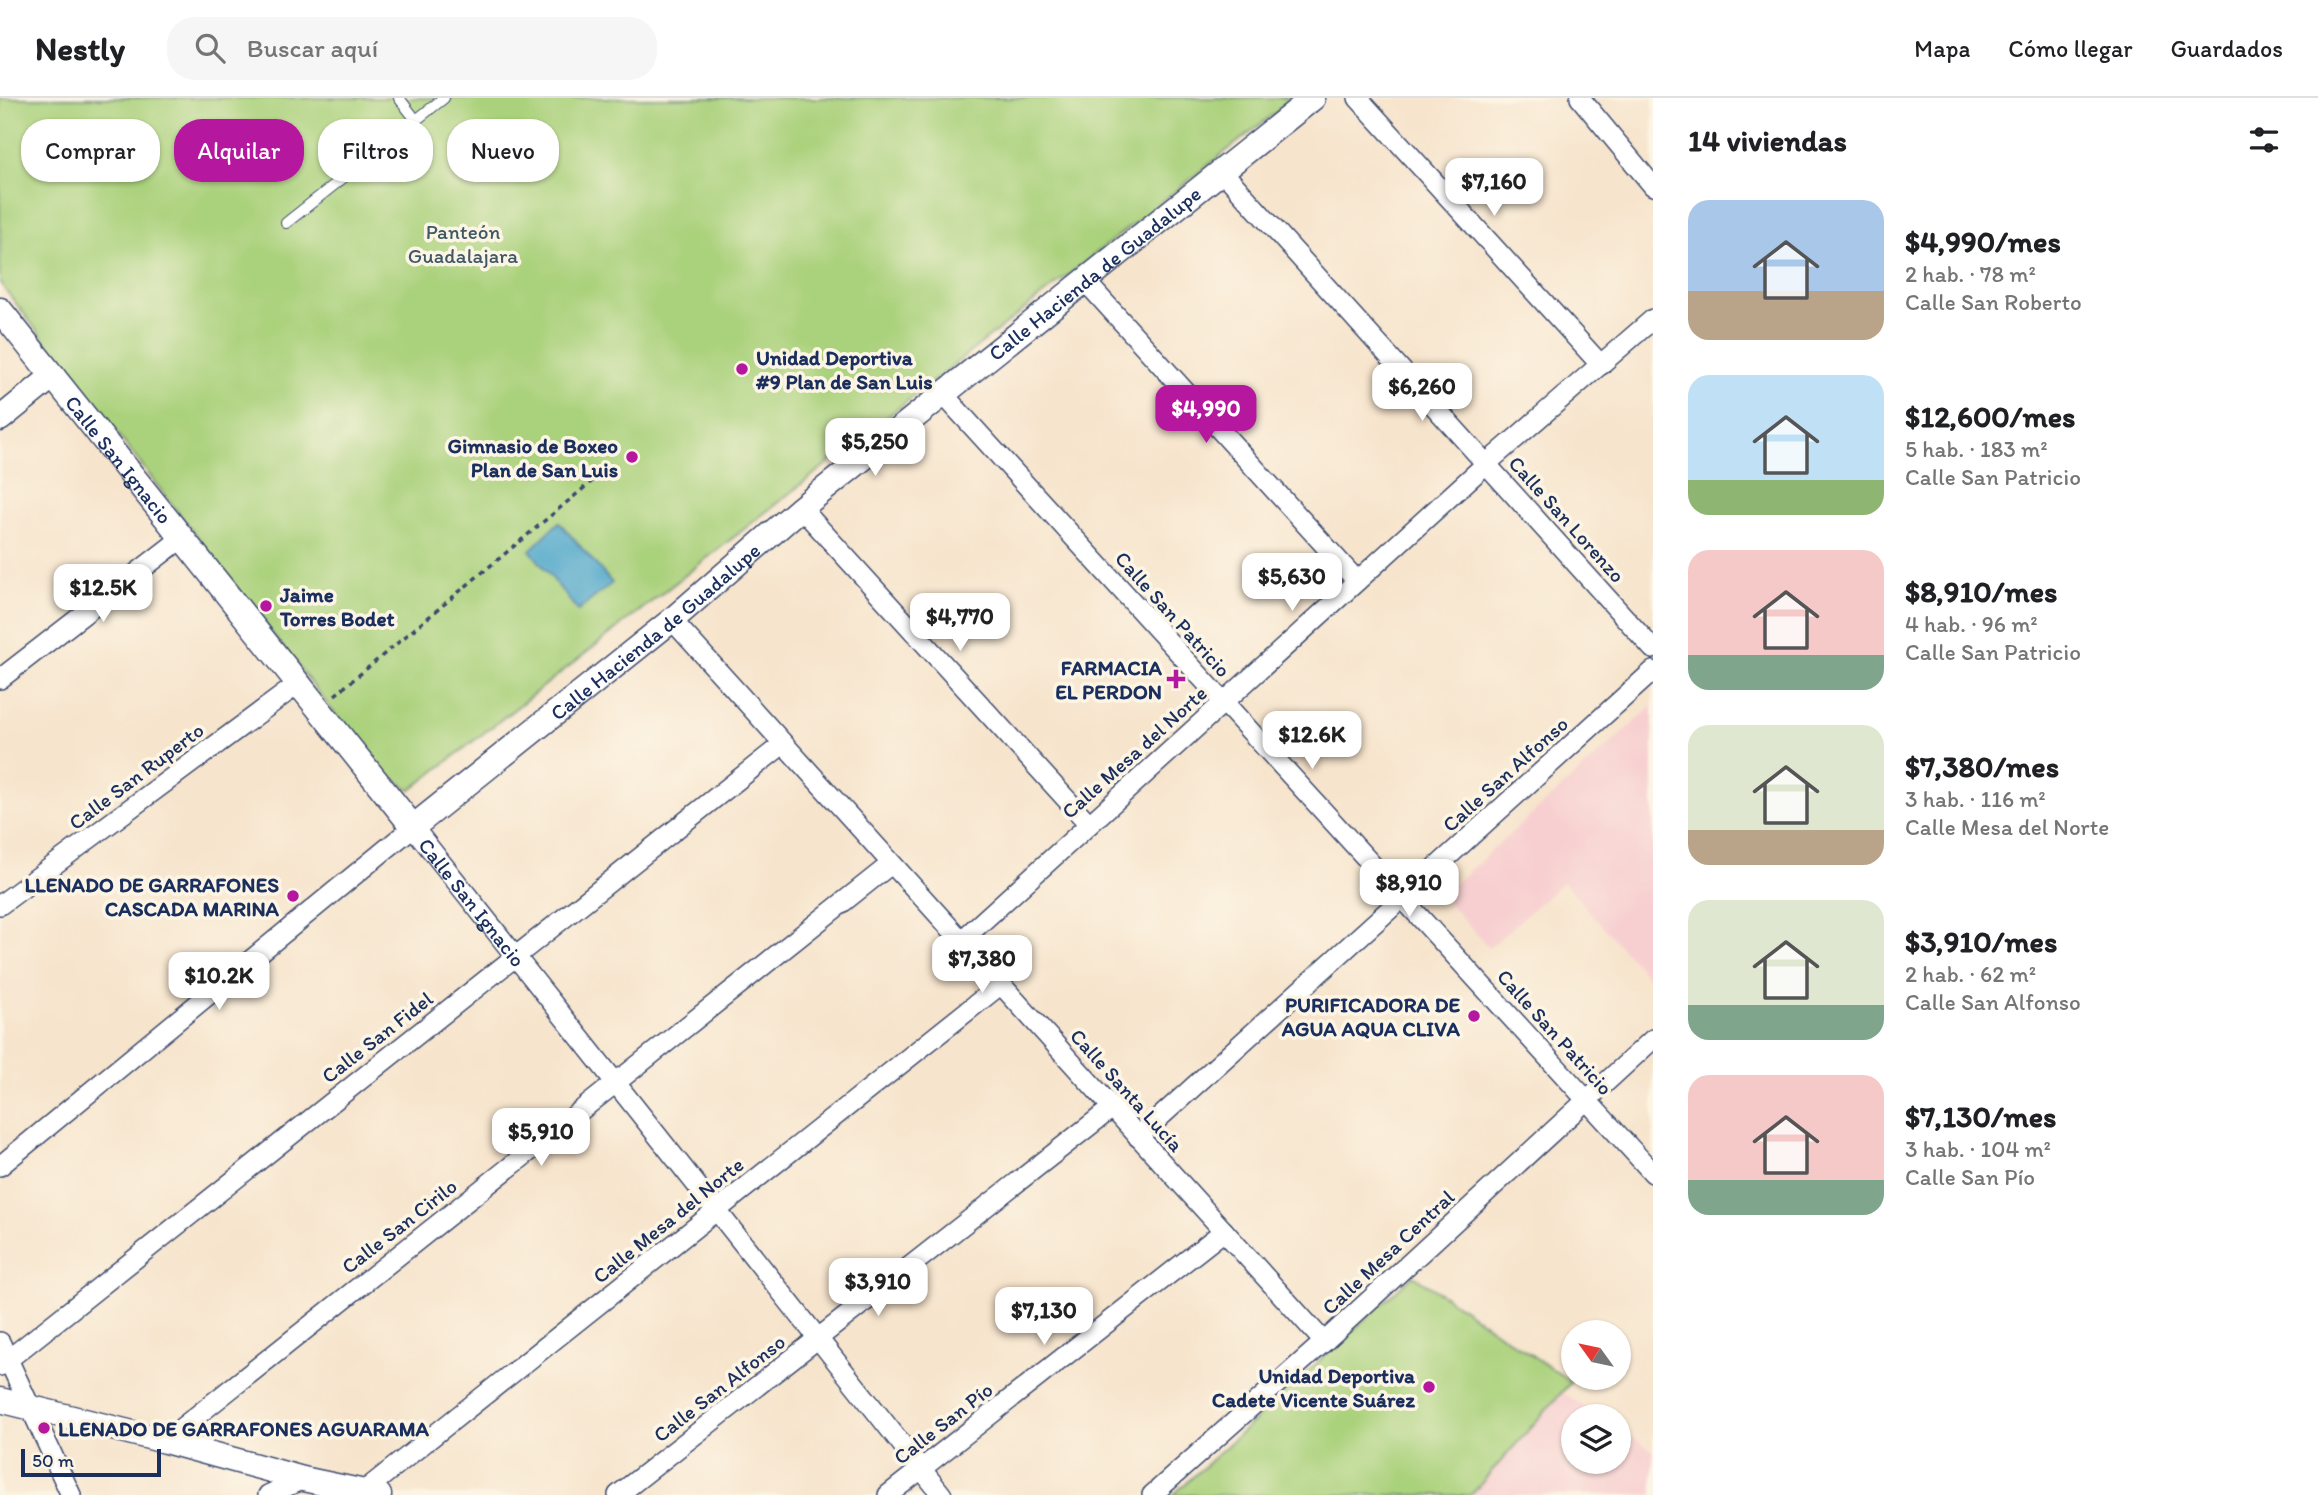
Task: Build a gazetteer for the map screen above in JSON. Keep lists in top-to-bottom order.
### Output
{
  "streets": {
    "street": [
      "Calle Hacienda de Guadalupe",
      "Calle San Ignacio",
      "Calle San Lorenzo",
      "Calle San Patricio",
      "Calle Mesa del Norte",
      "Calle San Alfonso",
      "Calle San Ruperto",
      "Calle San Fidel",
      "Calle Santa Lucía",
      "Calle San Cirilo",
      "Calle Mesa Central",
      "Calle San Pío"
    ]
  },
  "crossings": [
    ["Calle Hacienda de Guadalupe", "Calle San Ignacio"],
    ["Calle Hacienda de Guadalupe", "Calle San Lorenzo"],
    ["Calle Hacienda de Guadalupe", "Calle San Patricio"],
    ["Calle Hacienda de Guadalupe", "Calle Santa Lucía"],
    ["Calle San Ignacio", "Calle Mesa del Norte"],
    ["Calle San Ignacio", "Calle San Alfonso"],
    ["Calle San Ignacio", "Calle San Ruperto"],
    ["Calle San Ignacio", "Calle San Fidel"],
    ["Calle San Ignacio", "Calle San Cirilo"],
    ["Calle San Ignacio", "Calle San Pío"],
    ["Calle San Lorenzo", "Calle Mesa del Norte"],
    ["Calle San Patricio", "Calle Mesa del Norte"],
    ["Calle San Patricio", "Calle San Alfonso"],
    ["Calle San Patricio", "Calle Mesa Central"],
    ["Calle Mesa del Norte", "Calle Santa Lucía"],
    ["Calle San Alfonso", "Calle Santa Lucía"],
    ["Calle San Fidel", "Calle Santa Lucía"],
    ["Calle Santa Lucía", "Calle San Cirilo"],
    ["Calle Santa Lucía", "Calle Mesa Central"],
    ["Calle Santa Lucía", "Calle San Pío"]
  ],
  "parks": ["Panteón Guadalajara"],
  "places": {
    "other": [
      "Unidad Deportiva #9 Plan de San Luis",
      "Gimnasio de Boxeo Plan de San Luis",
      "Jaime Torres Bodet",
      "LLENADO DE GARRAFONES CASCADA MARINA",
      "PURIFICADORA DE AGUA AQUA CLIVA",
      "Unidad Deportiva Cadete Vicente Suárez",
      "LLENADO DE GARRAFONES AGUARAMA"
    ],
    "health": ["FARMACIA EL PERDON"]
  },
  "scale_bar": "50 m",
  "north": "top left",
  "page": {
    "header": "Nestly",
    "search": "Buscar aquí",
    "nav": ["Mapa", "Cómo llegar", "Guardados"],
    "heading": "14 viviendas",
    "chip": [
      "Comprar",
      "Alquilar",
      "Filtros",
      "Nuevo"
    ],
    "price": [
      "$7,160",
      "$6,260",
      "$4,990",
      "$5,250",
      "$5,630",
      "$12.5K",
      "$4,770",
      "$12.6K",
      "$8,910",
      "$7,380",
      "$10.2K",
      "$5,910",
      "$3,910",
      "$7,130"
    ],
    "list": [
      {
        "name": "$4,990/mes",
        "note": "2 hab. · 78 m² · Calle San Roberto"
      },
      {
        "name": "$12,600/mes",
        "note": "5 hab. · 183 m² · Calle San Patricio"
      },
      {
        "name": "$8,910/mes",
        "note": "4 hab. · 96 m² · Calle San Patricio"
      },
      {
        "name": "$7,380/mes",
        "note": "3 hab. · 116 m² · Calle Mesa del Norte"
      },
      {
        "name": "$3,910/mes",
        "note": "2 hab. · 62 m² · Calle San Alfonso"
      },
      {
        "name": "$7,130/mes",
        "note": "3 hab. · 104 m² · Calle San Pío"
      }
    ],
    "scale": "50 m"
  }
}
